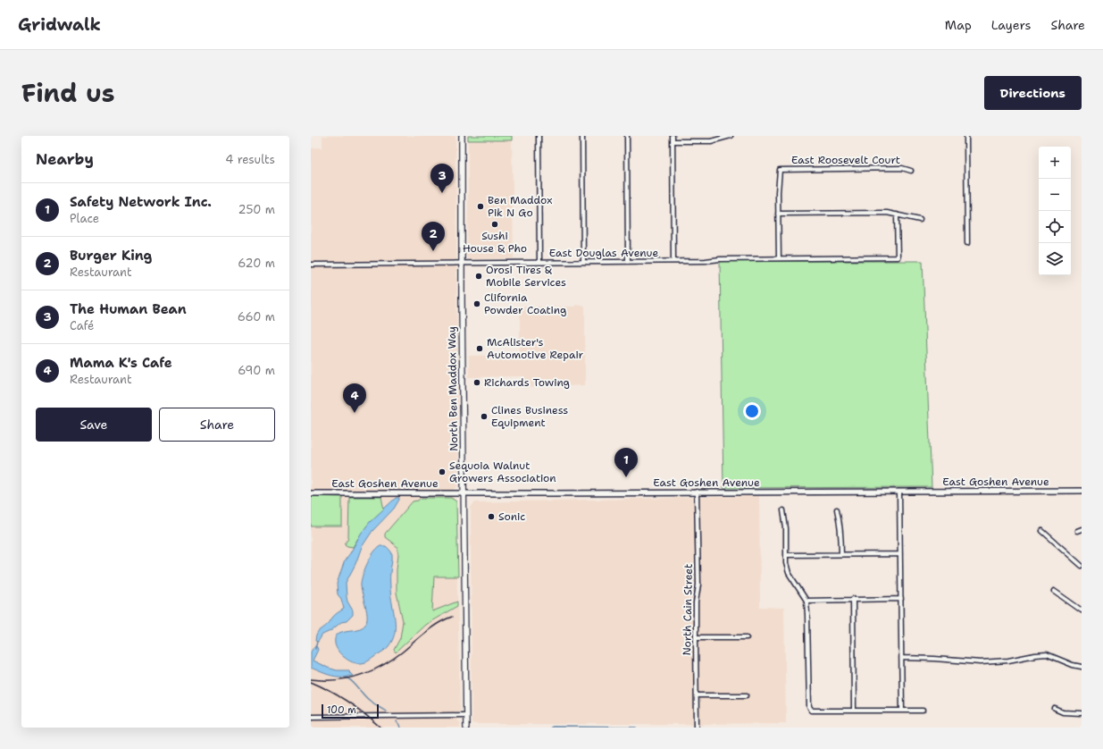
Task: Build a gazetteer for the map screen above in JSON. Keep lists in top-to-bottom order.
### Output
{
  "streets": {
    "main road": ["North Ben Maddox Way"],
    "street": [
      "East Roosevelt Court",
      "East Douglas Avenue",
      "East Goshen Avenue",
      "North Cain Street"
    ]
  },
  "crossings": [
    ["East Douglas Avenue", "North Ben Maddox Way"],
    ["North Ben Maddox Way", "East Goshen Avenue"],
    ["East Goshen Avenue", "North Cain Street"]
  ],
  "places": [
    "Ben Maddox Pik N Go",
    "Sushi House & Pho",
    "Orosi Tires & Mobile Services",
    "Clifornia Powder Coating",
    "McAlister's Automotive Repair",
    "Richards Towing",
    "Clines Business Equipment",
    "Sequoia Walnut Growers Association",
    "Sonic"
  ],
  "scale_bar": "100 m",
  "page": {
    "header": "Gridwalk",
    "nav": ["Map", "Layers", "Share"],
    "title": "Find us",
    "buttons": [
      "Directions",
      ["Save", "Share"]
    ],
    "heading": ["Nearby", "4 results"],
    "map_buttons": ["+", "−"],
    "pins": [
      "3",
      "2",
      "4",
      "1"
    ],
    "list": [
      {
        "mark": "1",
        "name": "Safety Network Inc.",
        "note": "Place",
        "value": "250 m"
      },
      {
        "mark": "2",
        "name": "Burger King",
        "note": "Restaurant",
        "value": "620 m"
      },
      {
        "mark": "3",
        "name": "The Human Bean",
        "note": "Café",
        "value": "660 m"
      },
      {
        "mark": "4",
        "name": "Mama K's Cafe",
        "note": "Restaurant",
        "value": "690 m"
      }
    ],
    "scale": "100 m"
  }
}
